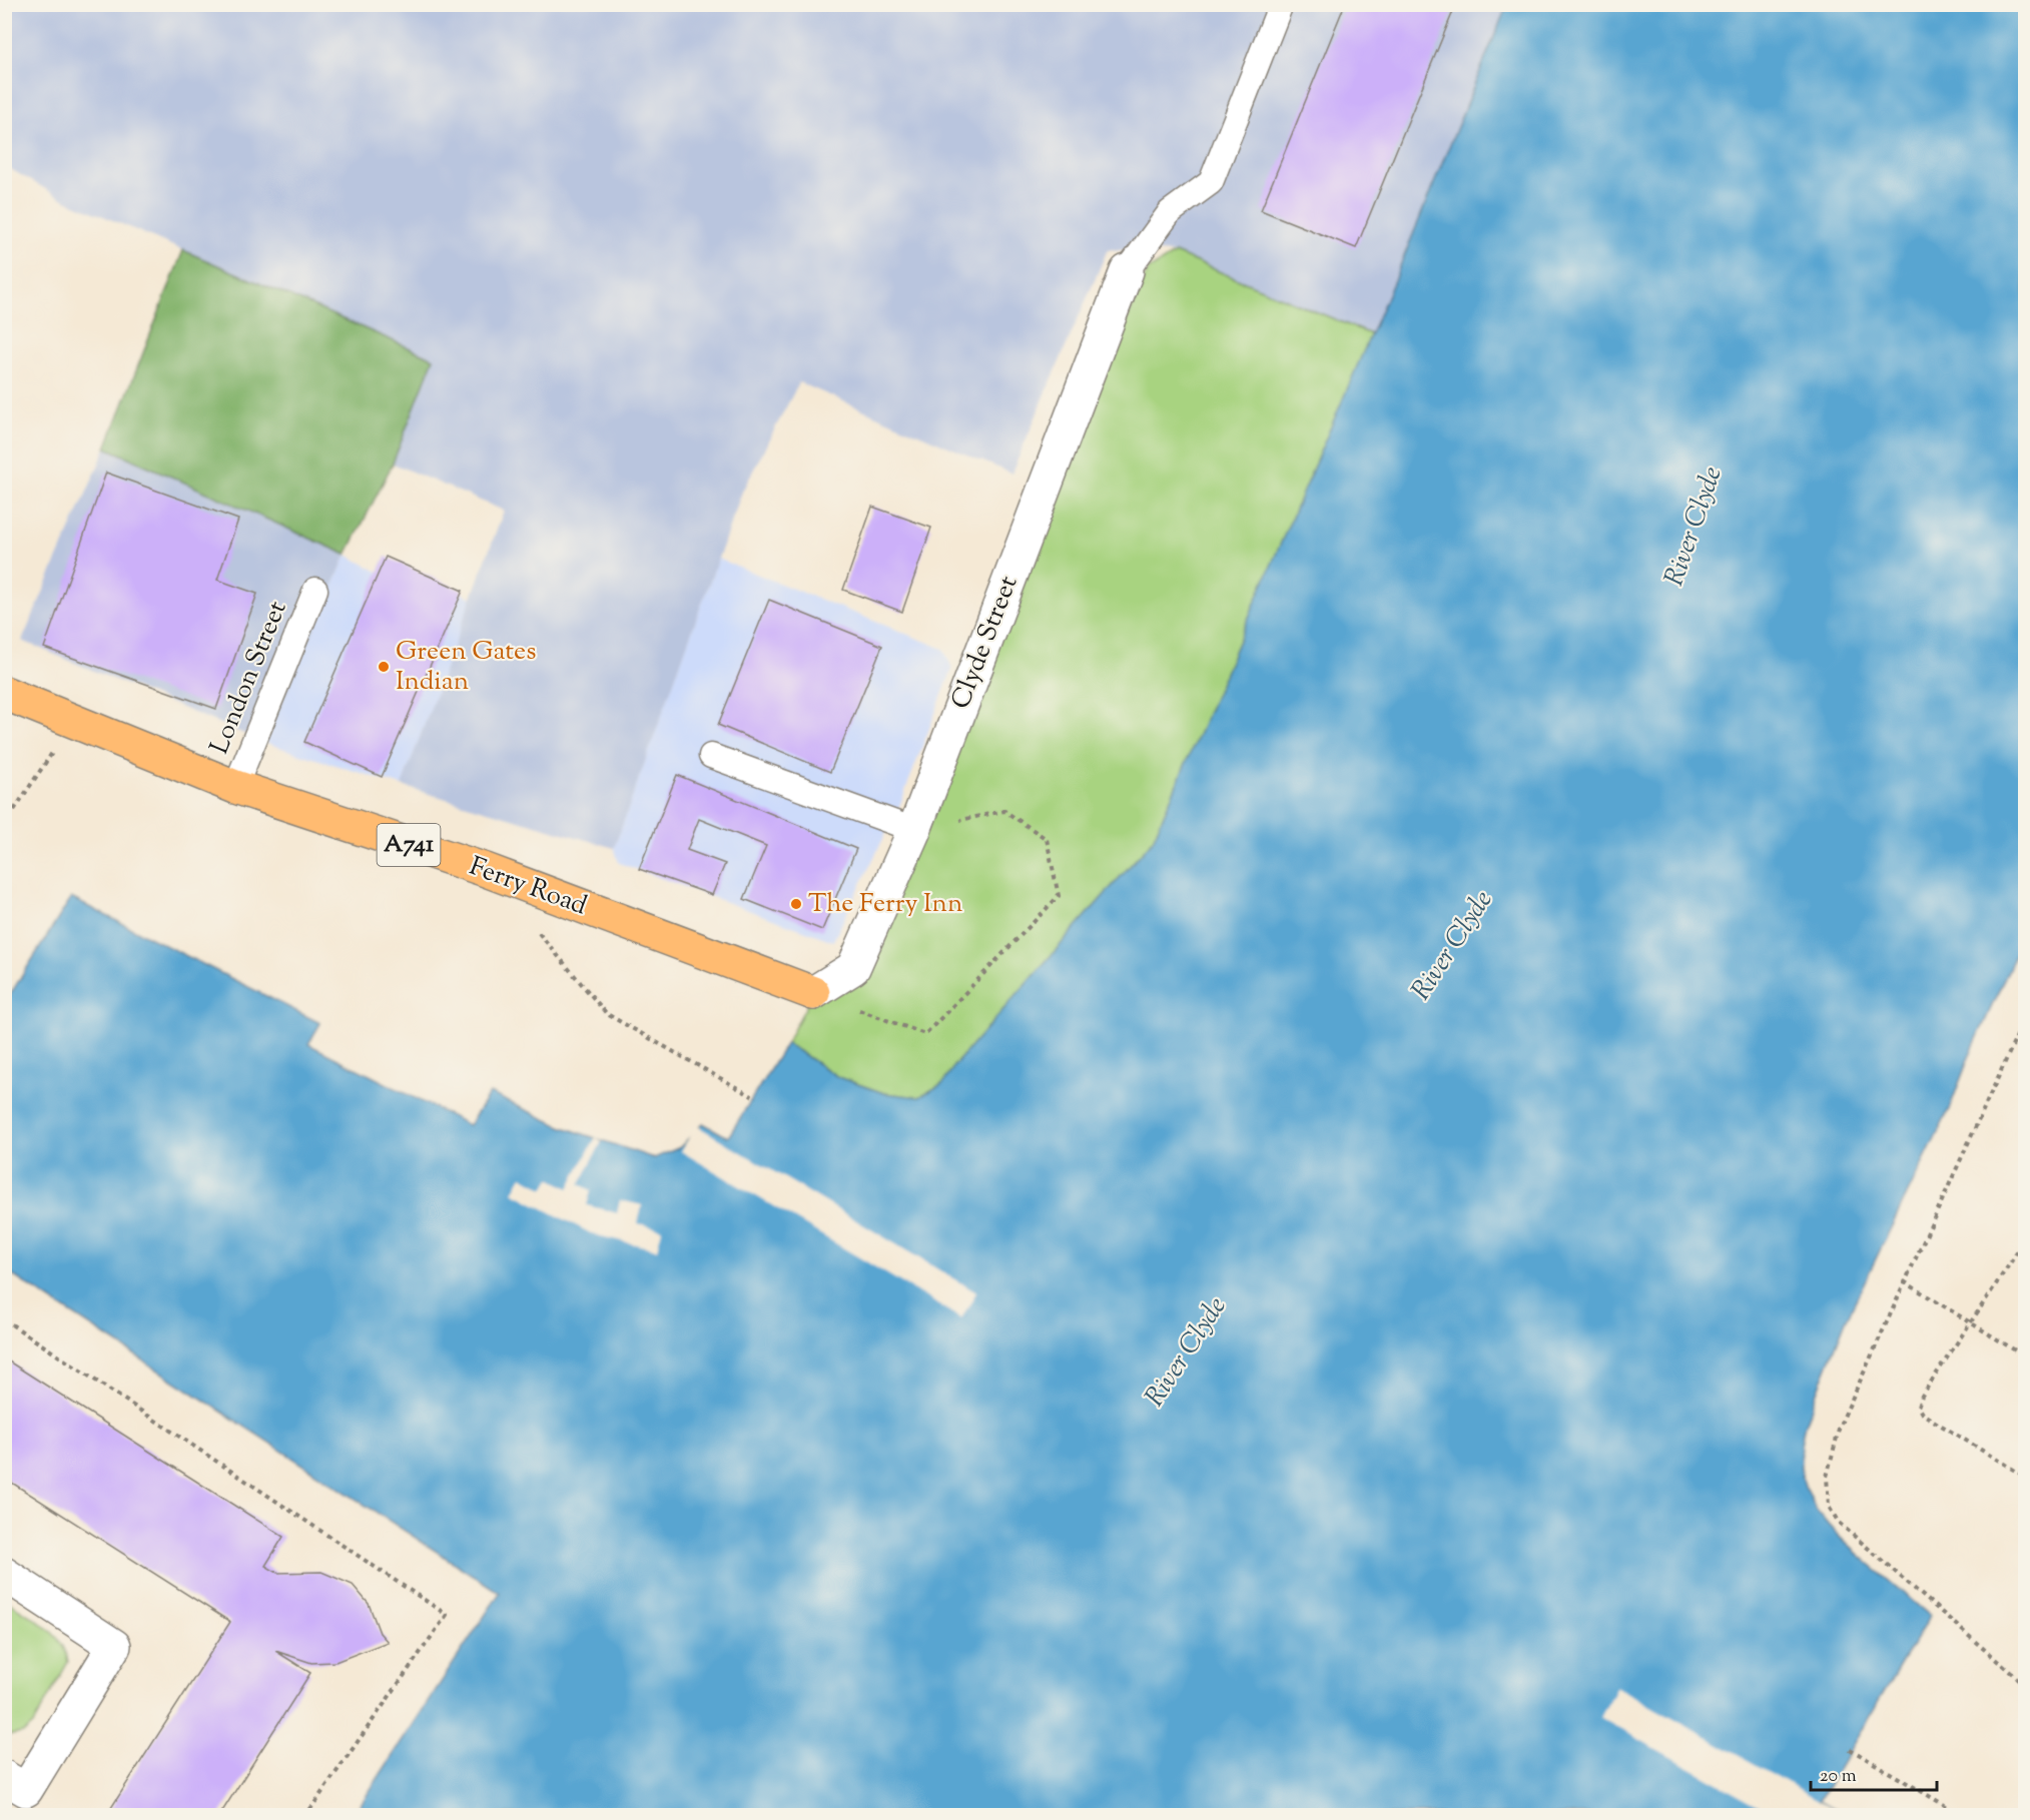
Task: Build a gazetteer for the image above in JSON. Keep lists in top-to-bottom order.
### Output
{
  "streets": {
    "main road": ["A741", "Ferry Road"],
    "street": ["Clyde Street"],
    "lane": ["London Street"]
  },
  "crossings": [
    ["Clyde Street", "Ferry Road"],
    ["London Street", "Ferry Road"]
  ],
  "water": ["River Clyde"],
  "places": ["Green Gates Indian", "The Ferry Inn"],
  "scale_bar": "20 m"
}
